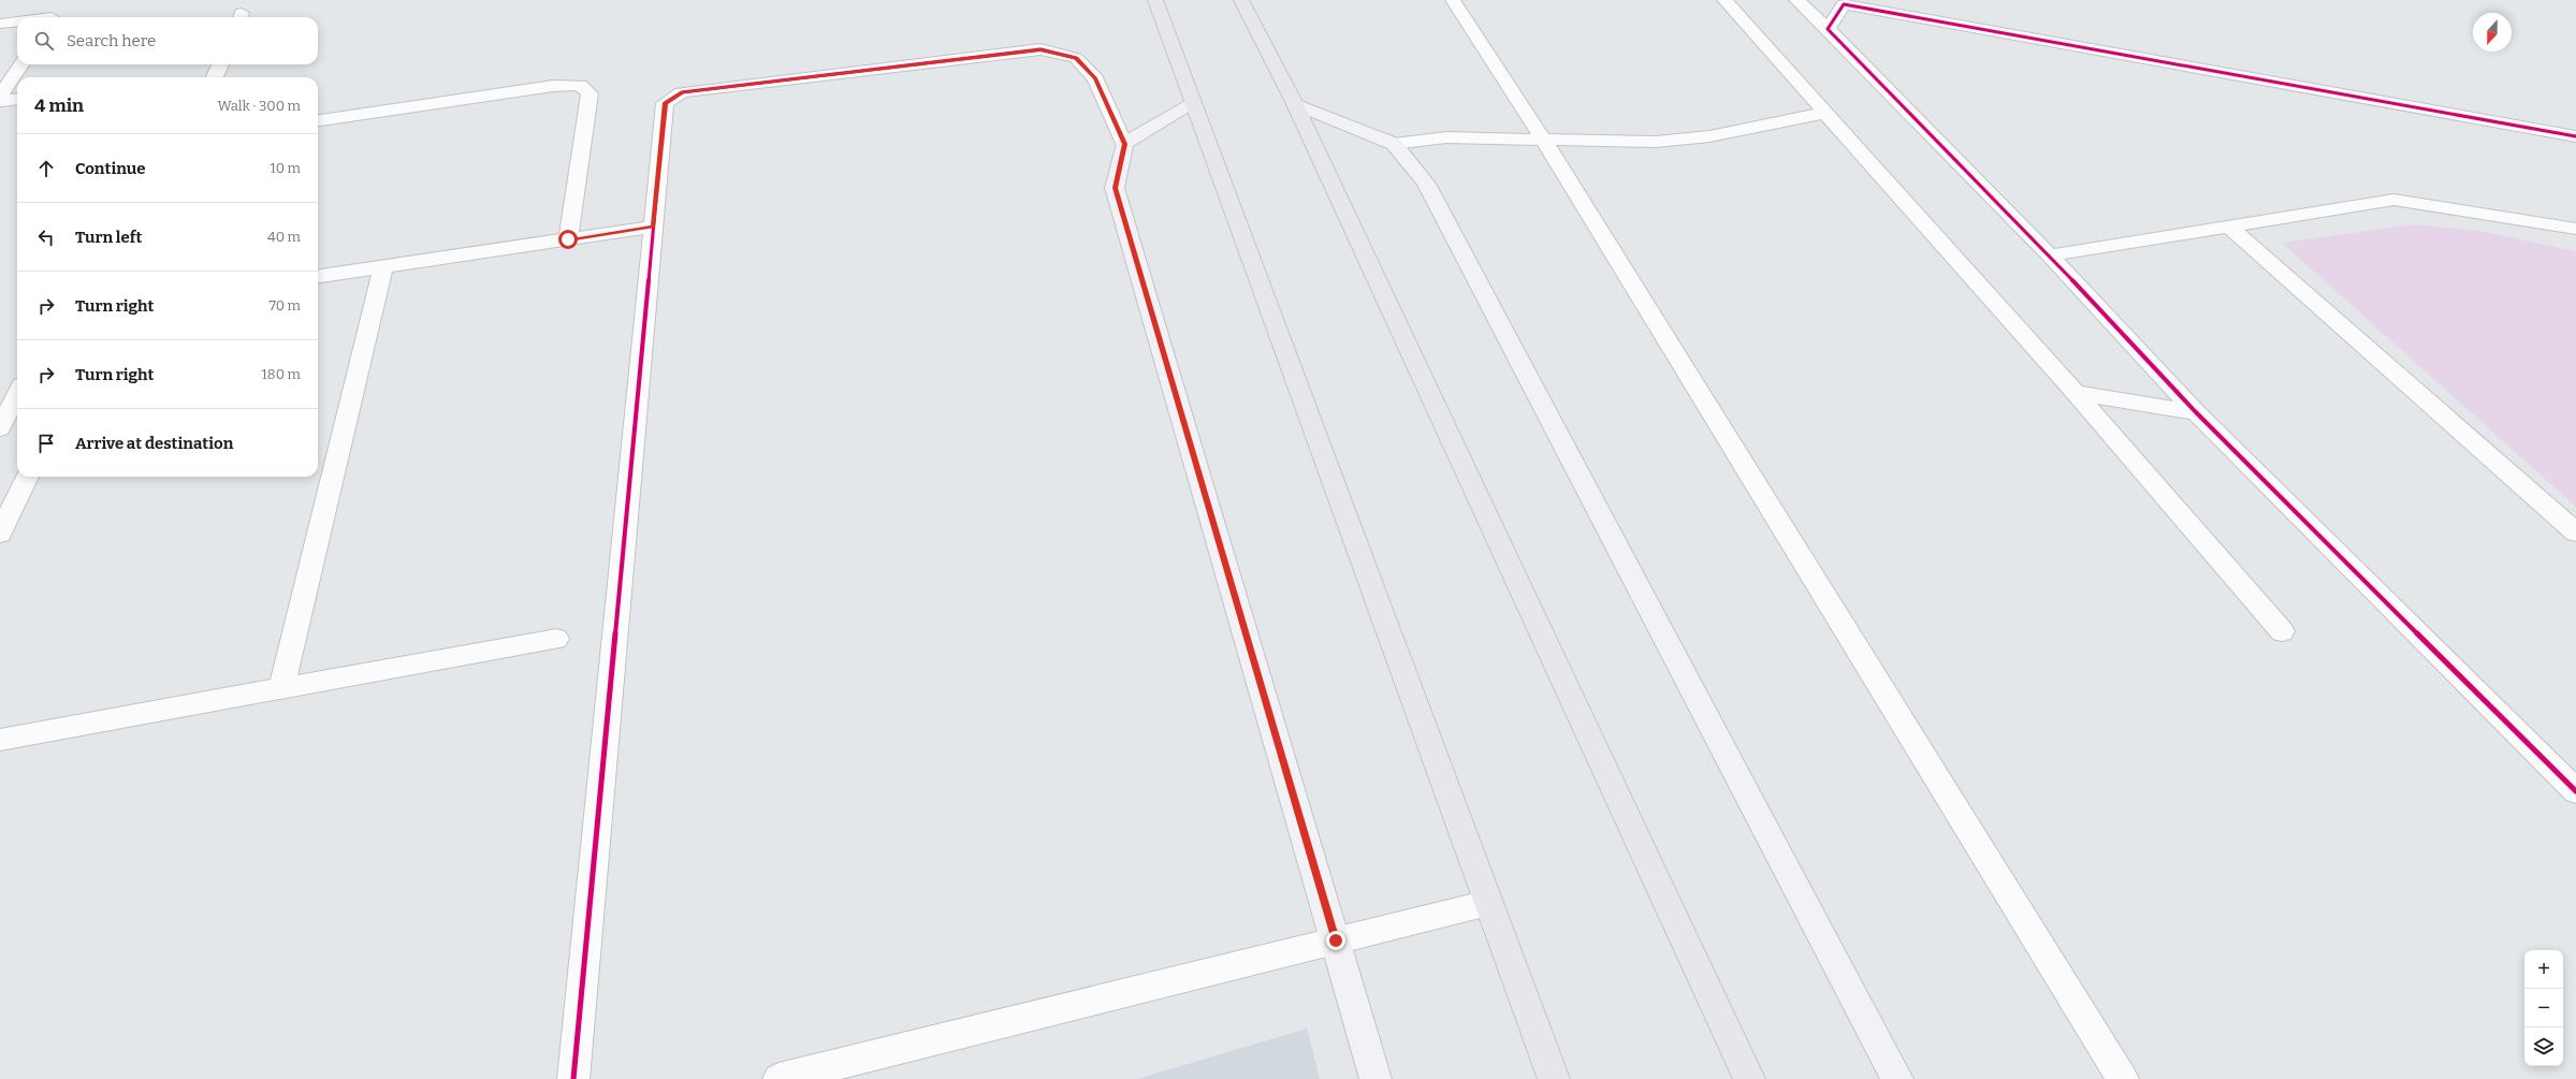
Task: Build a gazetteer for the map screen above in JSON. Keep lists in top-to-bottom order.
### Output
{
  "north": "bottom",
  "page": {
    "search": "Search here",
    "heading": ["4 min", "Walk · 300 m"],
    "list": [
      ["Continue", "10 m"],
      ["Turn left", "40 m"],
      ["Turn right", "70 m"],
      ["Turn right", "180 m"],
      "Arrive at destination"
    ],
    "map_buttons": ["+", "−"]
  }
}
